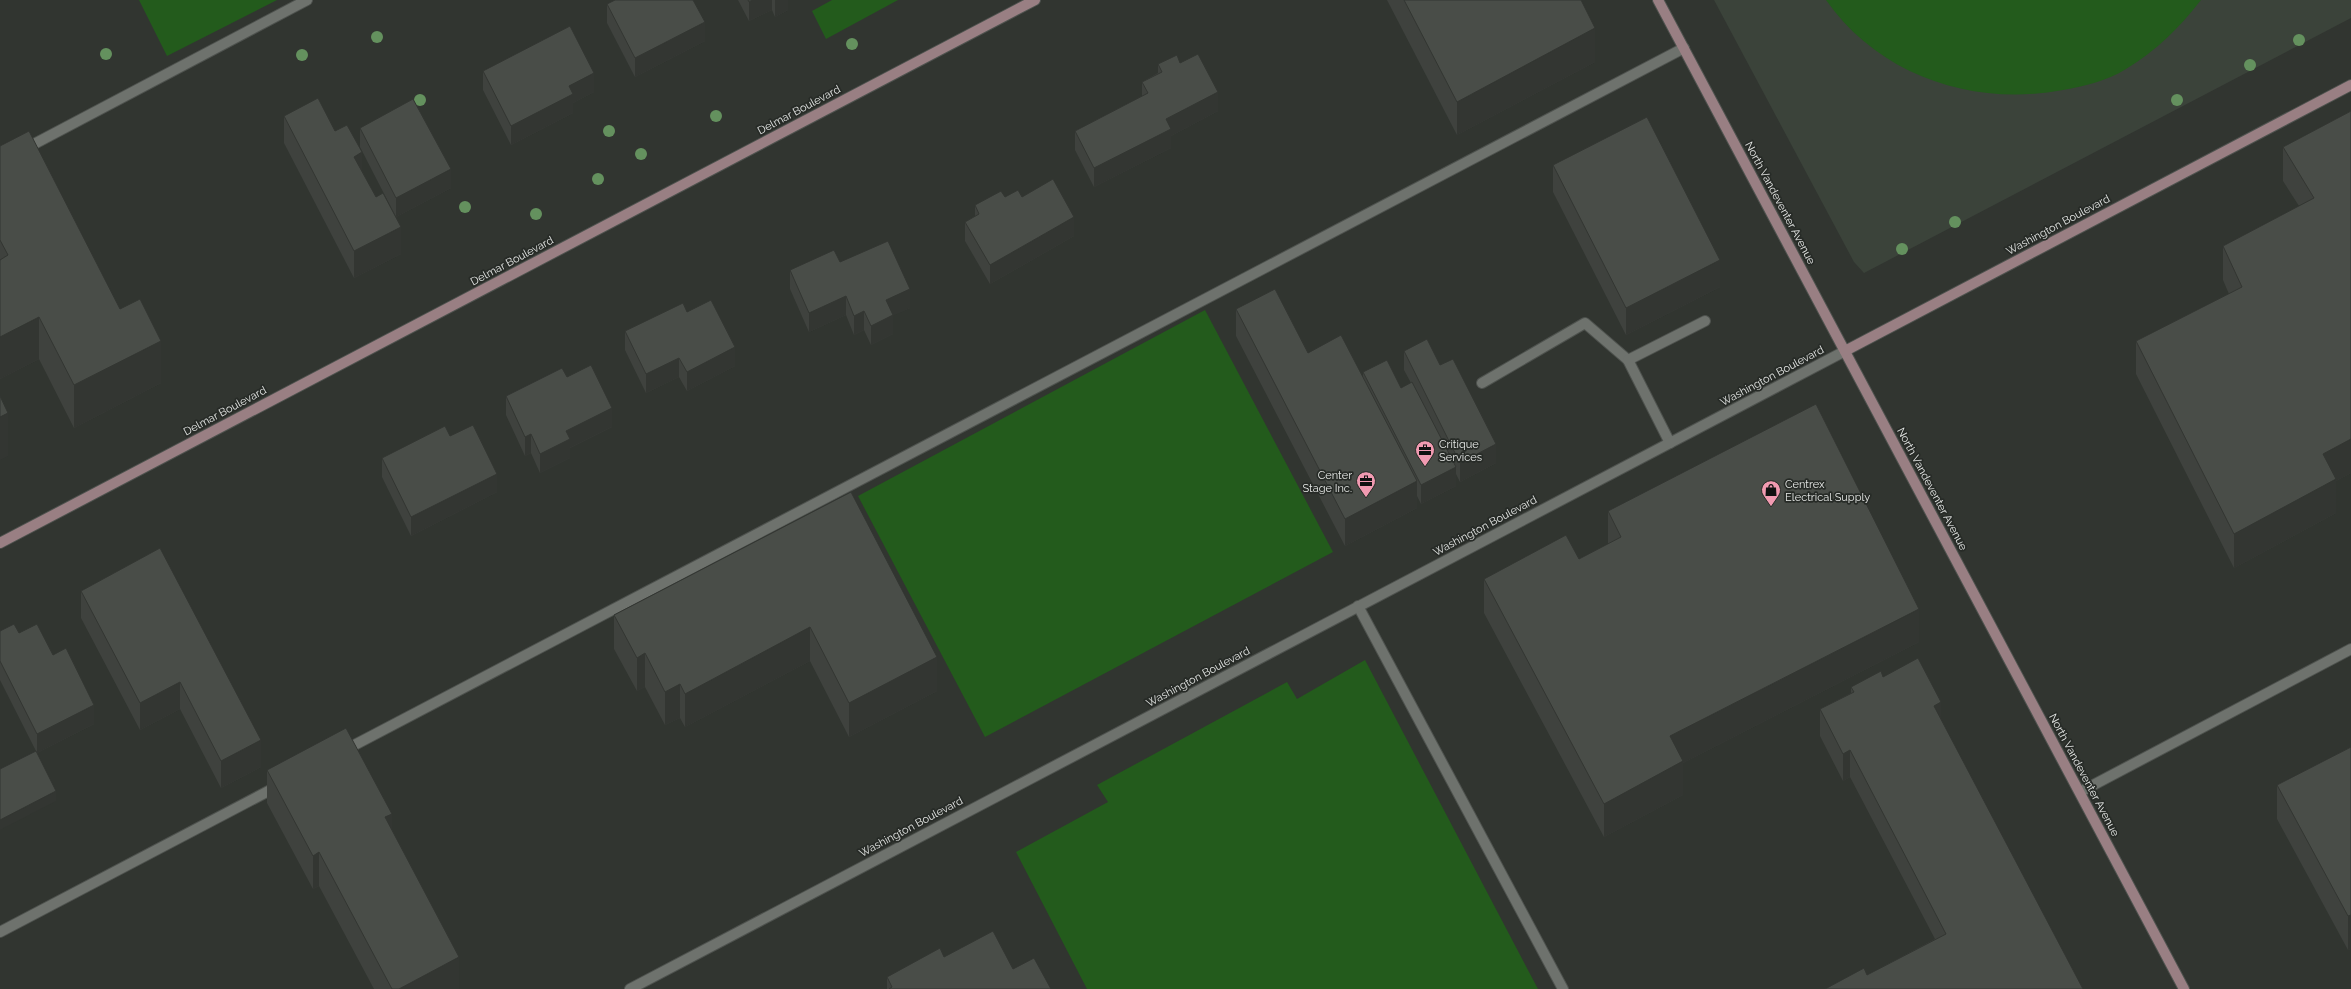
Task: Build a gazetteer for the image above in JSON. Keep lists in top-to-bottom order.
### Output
{
  "streets": {
    "main road": ["Delmar Boulevard", "North Vandeventer Avenue", "Washington Boulevard"]
  },
  "crossings": [
    ["North Vandeventer Avenue", "Washington Boulevard"]
  ],
  "places": {
    "office": ["Critique Services", "Center Stage Inc."],
    "shop": ["Centrex Electrical Supply"]
  }
}
